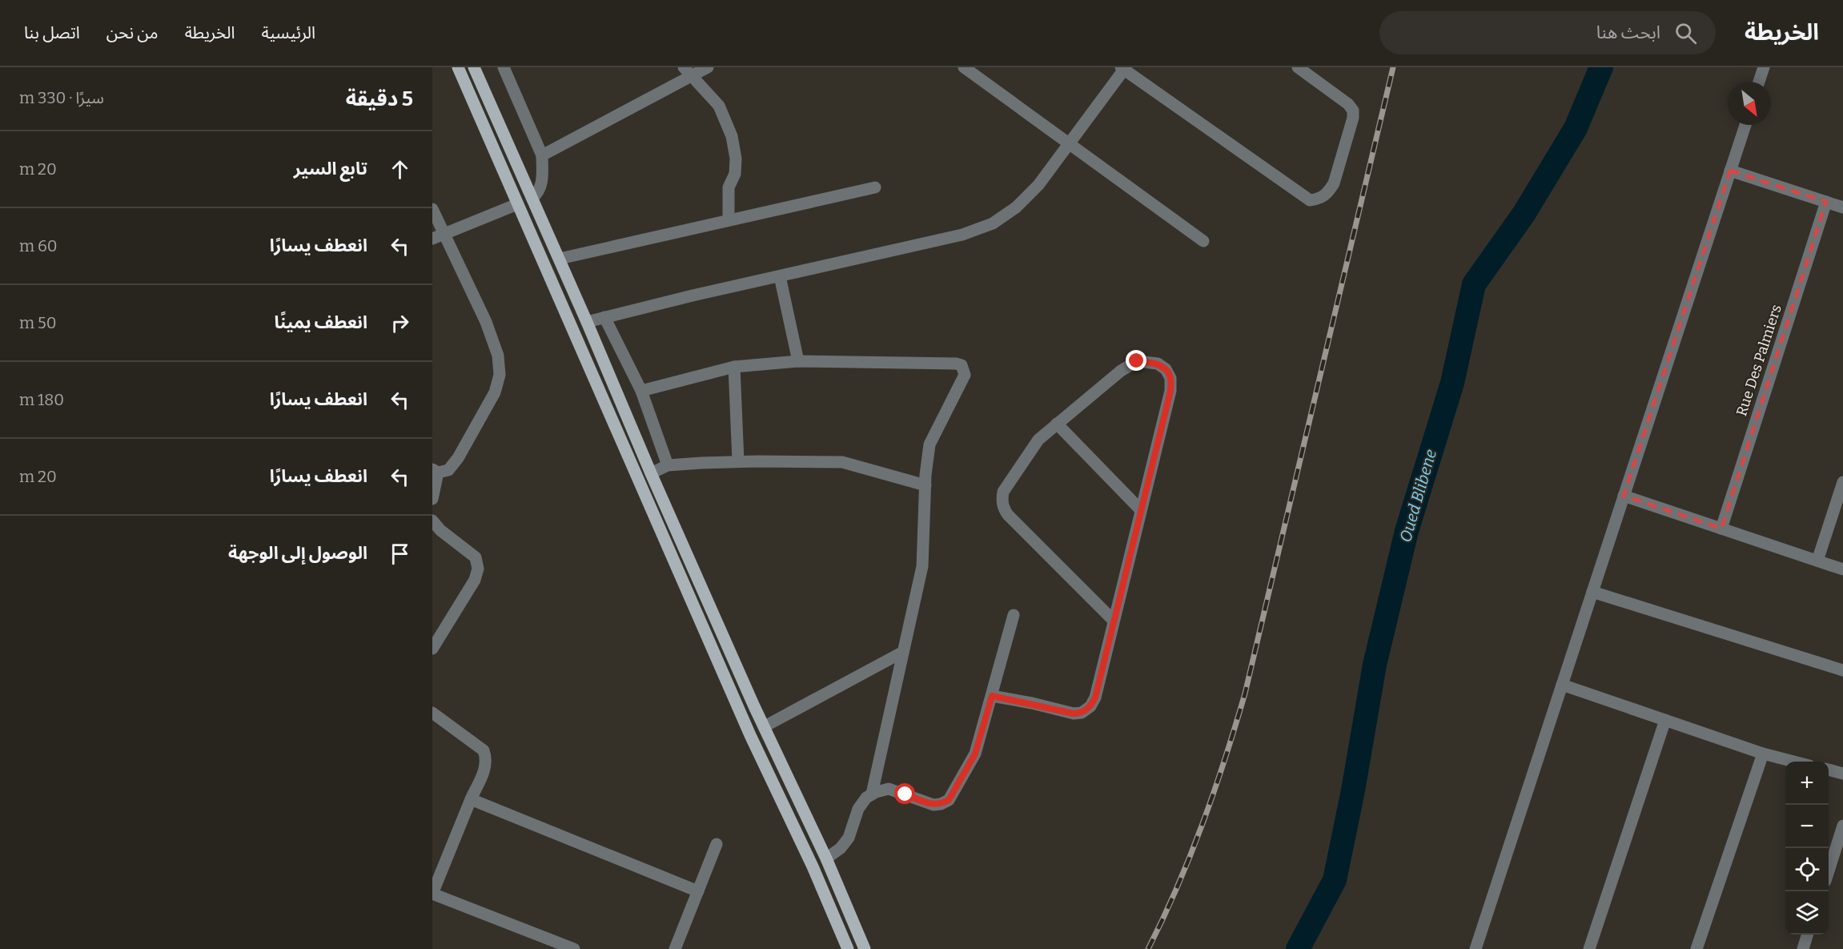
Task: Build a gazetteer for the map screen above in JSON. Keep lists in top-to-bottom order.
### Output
{
  "streets": {
    "street": ["Rue Des Palmiers"]
  },
  "water": ["Oued Blibene"],
  "north": "bottom right",
  "page": {
    "header": "الخريطة",
    "search": "ابحث هنا",
    "nav": [
      "الرئيسية",
      "الخريطة",
      "من نحن",
      "اتصل بنا"
    ],
    "heading": ["5 دقيقة", "سيرًا · 330 m"],
    "list": [
      ["تابع السير", "20 m"],
      ["انعطف يسارًا", "60 m"],
      ["انعطف يمينًا", "50 m"],
      ["انعطف يسارًا", "180 m"],
      ["انعطف يسارًا", "20 m"],
      "الوصول إلى الوجهة"
    ],
    "map_buttons": ["+", "−"]
  }
}
